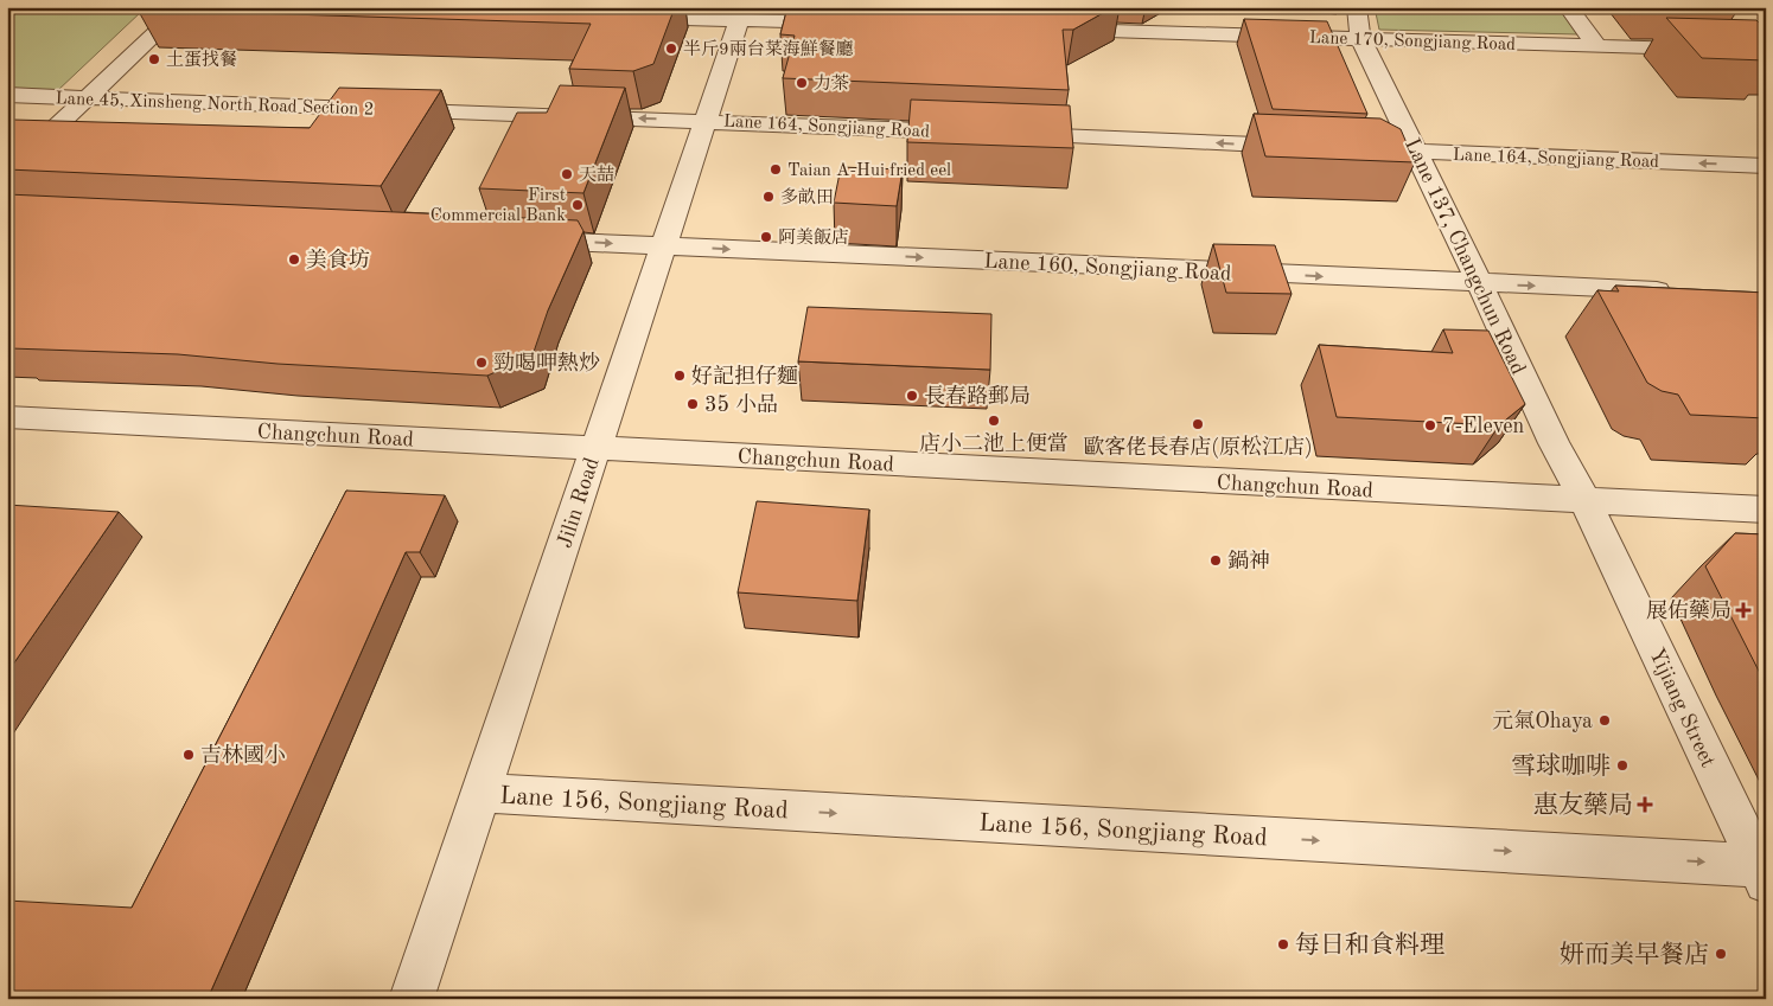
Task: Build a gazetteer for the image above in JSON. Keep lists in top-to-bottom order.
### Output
{
  "streets": {
    "street": [
      "Lane 170, Songjiang Road",
      "Lane 45, Xinsheng North Road Section 2",
      "Lane 164, Songjiang Road",
      "Lane 137, Changchun Road",
      "Lane 160, Songjiang Road",
      "Changchun Road",
      "Jilin Road",
      "Yijiang Street",
      "Lane 156, Songjiang Road"
    ]
  },
  "crossings": [
    ["Lane 170, Songjiang Road", "Lane 137, Changchun Road"],
    ["Lane 45, Xinsheng North Road Section 2", "Lane 164, Songjiang Road"],
    ["Lane 45, Xinsheng North Road Section 2", "Jilin Road"],
    ["Lane 164, Songjiang Road", "Lane 137, Changchun Road"],
    ["Lane 164, Songjiang Road", "Jilin Road"],
    ["Lane 137, Changchun Road", "Lane 160, Songjiang Road"],
    ["Lane 137, Changchun Road", "Changchun Road"],
    ["Lane 137, Changchun Road", "Yijiang Street"],
    ["Lane 160, Songjiang Road", "Jilin Road"],
    ["Changchun Road", "Jilin Road"],
    ["Changchun Road", "Yijiang Street"],
    ["Jilin Road", "Lane 156, Songjiang Road"],
    ["Yijiang Street", "Lane 156, Songjiang Road"]
  ],
  "one_way": ["Lane 45, Xinsheng North Road Section 2", "Lane 164, Songjiang Road", "Lane 156, Songjiang Road"],
  "places": {
    "other": [
      "半斤9兩台菜海鮮餐廳",
      "土蛋找餐",
      "力茶",
      "Taian A-Hui fried eel",
      "天喆",
      "多畝田",
      "First Commercial Bank",
      "阿美飯店",
      "美食坊",
      "勁喝呷熱炒",
      "好記担仔麵",
      "長春路郵局",
      "35 小品",
      "店小二池上便當",
      "歐客佬長春店(原松江店)",
      "7-Eleven",
      "鍋神",
      "元氣Ohaya",
      "吉林國小",
      "雪球咖啡",
      "每日和食料理",
      "妍而美早餐店"
    ],
    "health": ["展佑藥局", "惠友藥局"]
  }
}
